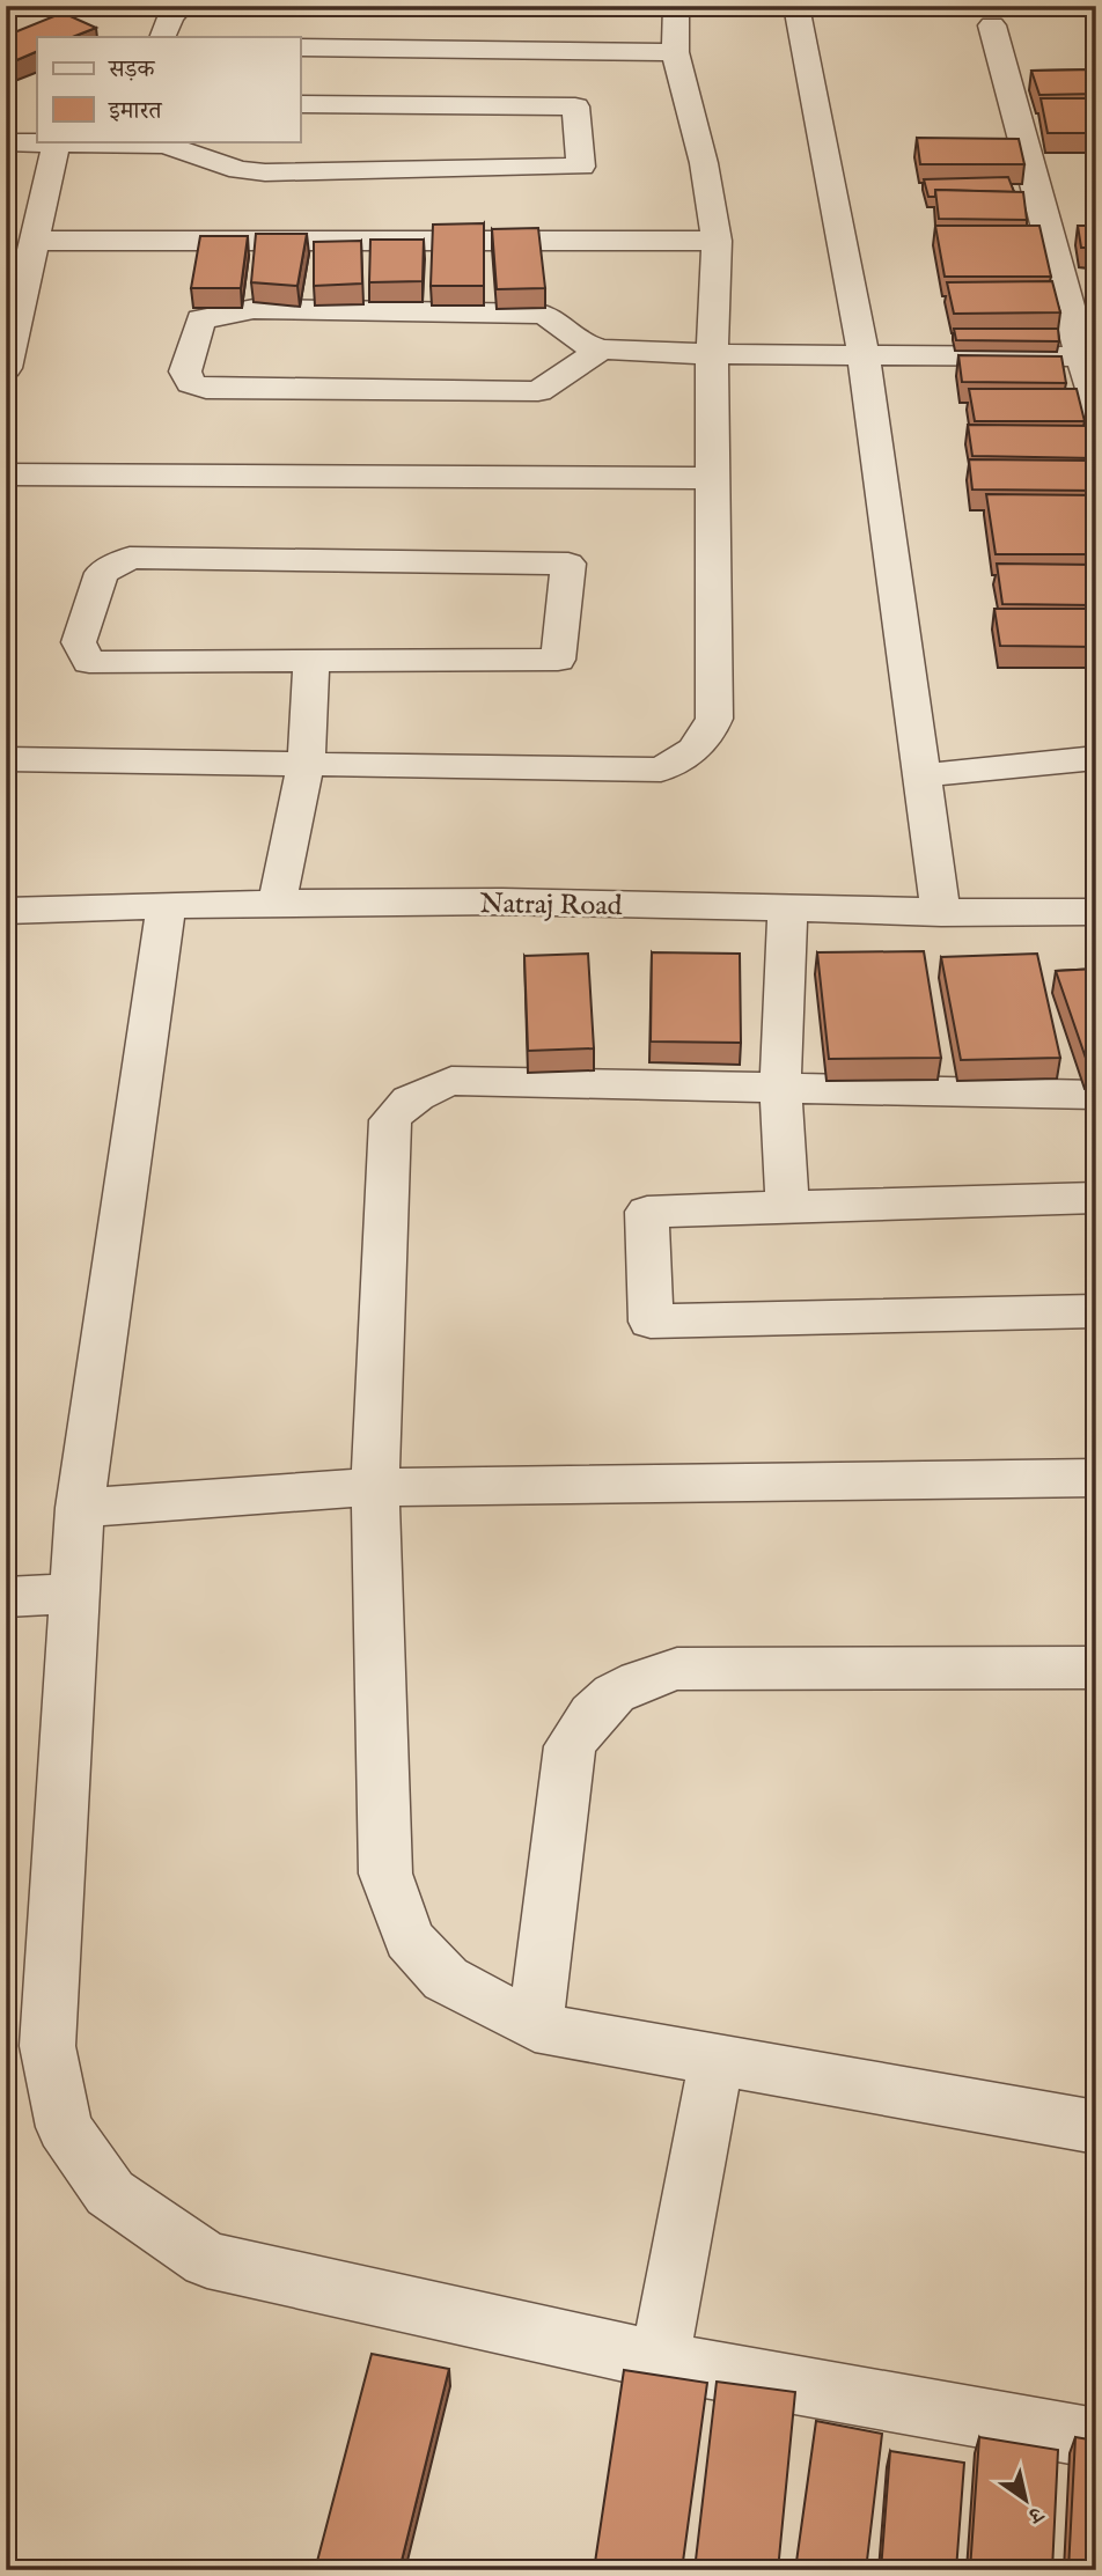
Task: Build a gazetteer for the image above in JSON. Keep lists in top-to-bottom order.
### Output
{
  "streets": {
    "street": ["Natraj Road"]
  },
  "legend": ["सड़क", "इमारत"],
  "north": "bottom right"
}
